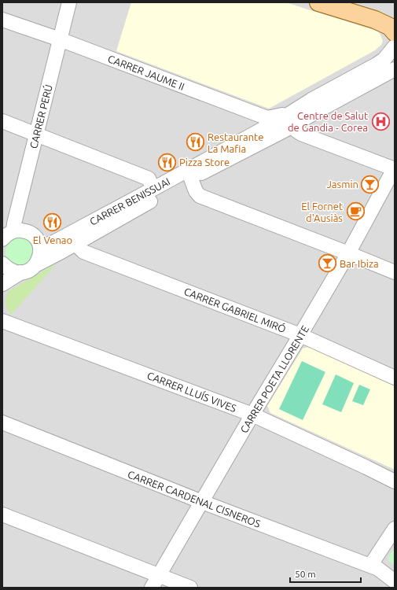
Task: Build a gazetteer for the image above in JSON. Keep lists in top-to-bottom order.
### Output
{
  "streets": {
    "street": [
      "CARRER JAUME II",
      "CARRER PERÚ",
      "CARRER BENISSUAI",
      "CARRER GABRIEL MIRÓ",
      "CARRER POETA LLORENTE",
      "CARRER LLUÍS VIVES",
      "CARRER CARDENAL CISNEROS"
    ]
  },
  "crossings": [
    ["CARRER JAUME II", "CARRER PERÚ"],
    ["CARRER JAUME II", "CARRER BENISSUAI"],
    ["CARRER BENISSUAI", "CARRER GABRIEL MIRÓ"],
    ["CARRER GABRIEL MIRÓ", "CARRER POETA LLORENTE"],
    ["CARRER POETA LLORENTE", "CARRER LLUÍS VIVES"],
    ["CARRER POETA LLORENTE", "CARRER CARDENAL CISNEROS"]
  ],
  "places": {
    "hospital": ["Centre de Salut de Gandia - Corea"],
    "restaurant": ["Restaurante La Mafia", "Pizza Store", "El Venao"],
    "bar": ["Jasmin", "Bar Ibiza"],
    "cafe": ["El Fornet d'Ausiàs"]
  },
  "scale_bar": "50 m"
}
